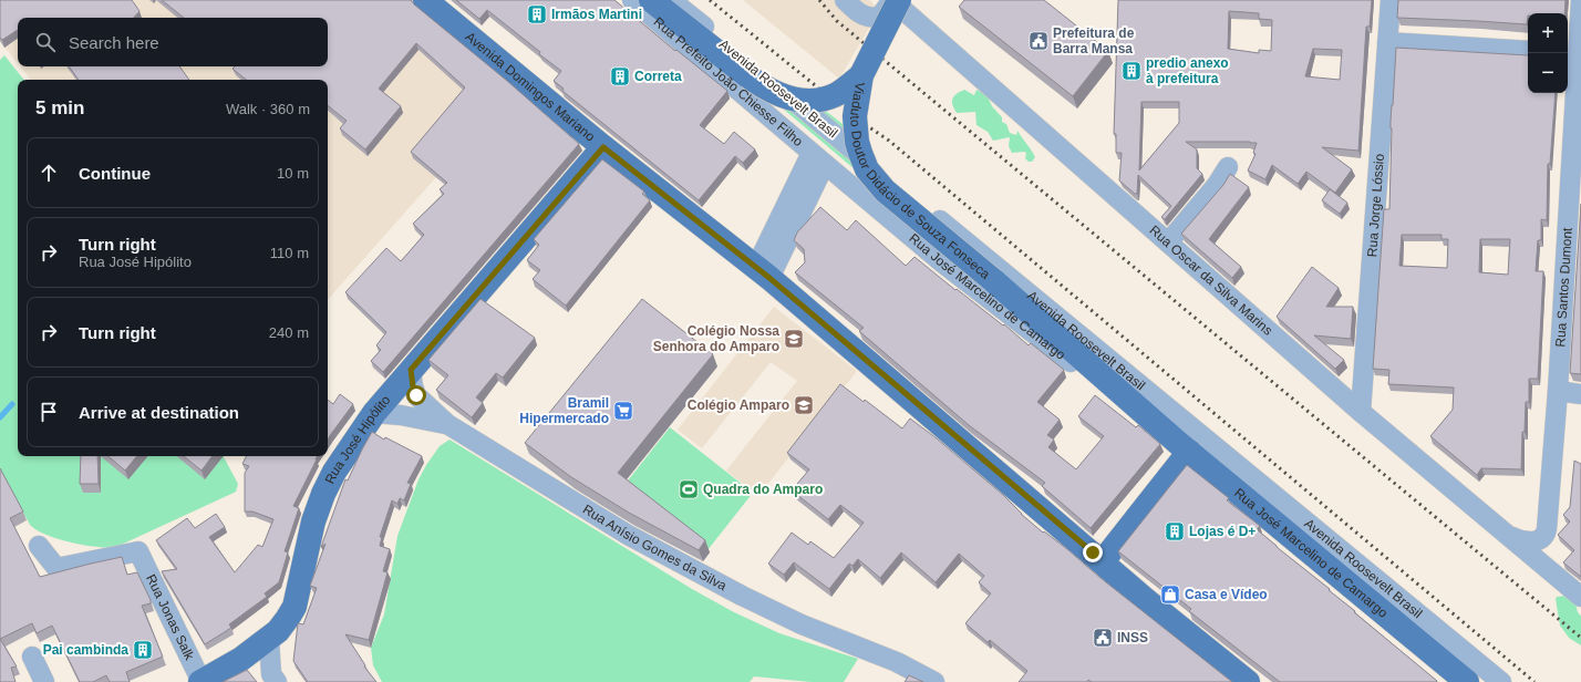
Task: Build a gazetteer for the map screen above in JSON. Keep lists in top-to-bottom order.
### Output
{
  "streets": {
    "main road": [
      "Avenida Domingos Mariano",
      "Viaduto Doutor Didácio de Souza Fonseca",
      "Rua José Marcelino de Camargo",
      "Rua José Hipólito"
    ],
    "street": [
      "Rua Prefeito João Chiesse Filho",
      "Avenida Roosevelt Brasil",
      "Rua Jorge Lóssio",
      "Rua Oscar da Silva Marins",
      "Rua Santos Dumont",
      "Rua Anísio Gomes da Silva",
      "Rua Jonas Salk"
    ]
  },
  "crossings": [
    ["Rua Prefeito João Chiesse Filho", "Rua José Marcelino de Camargo"],
    ["Avenida Domingos Mariano", "Rua José Hipólito"],
    ["Viaduto Doutor Didácio de Souza Fonseca", "Rua José Marcelino de Camargo"],
    ["Rua Jorge Lóssio", "Rua Oscar da Silva Marins"],
    ["Rua Oscar da Silva Marins", "Rua Santos Dumont"],
    ["Rua José Hipólito", "Rua Anísio Gomes da Silva"],
    ["Rua José Hipólito", "Rua Jonas Salk"]
  ],
  "places": {
    "building": [
      "Irmãos Martini",
      "predio anexo à prefeitura",
      "Correta",
      "Lojas é D+",
      "Pai cambinda"
    ],
    "public building": ["Prefeitura de Barra Mansa", "INSS"],
    "school or university": ["Colégio Nossa Senhora do Amparo", "Colégio Amparo"],
    "supermarket": ["Bramil Hipermercado"],
    "sports": ["Quadra do Amparo"],
    "shop": ["Casa e Vídeo"]
  },
  "page": {
    "map_buttons": ["+", "−"],
    "search": "Search here",
    "heading": ["5 min", "Walk · 360 m"],
    "list": [
      ["Continue", "10 m"],
      ["Turn right", "Rua José Hipólito", "110 m"],
      ["Turn right", "240 m"],
      "Arrive at destination"
    ]
  }
}
